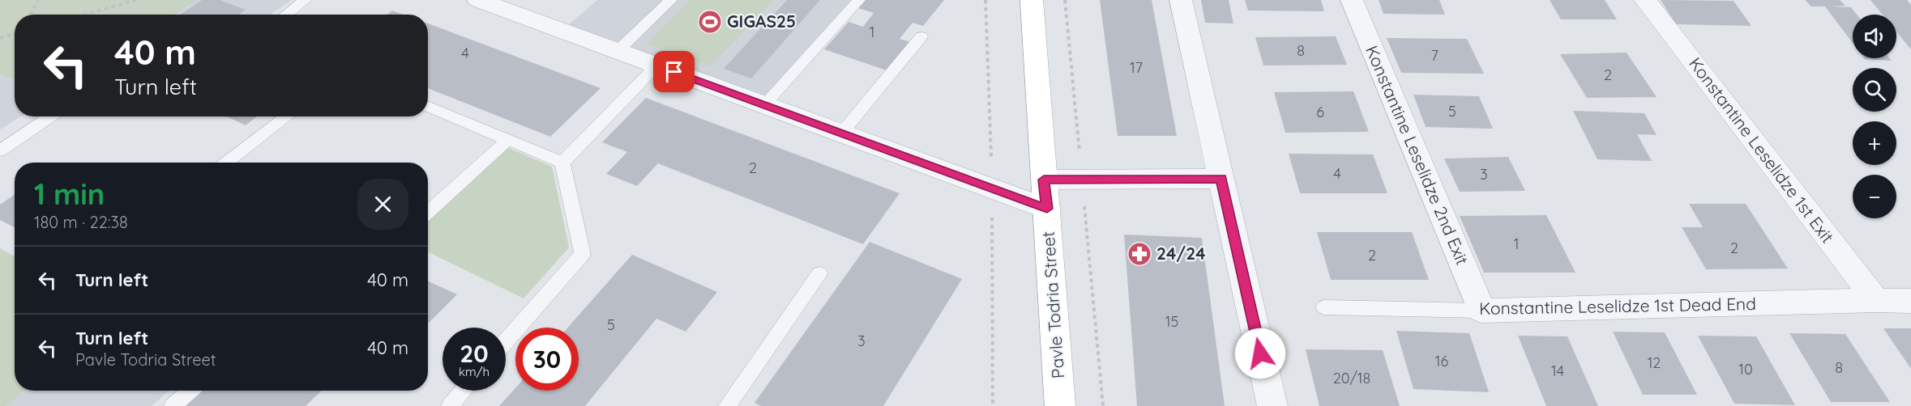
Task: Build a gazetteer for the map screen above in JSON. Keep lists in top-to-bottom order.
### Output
{
  "streets": {
    "street": [
      "Konstantine Leselidze 1st Exit",
      "Konstantine Leselidze 2nd Exit",
      "Pavle Todria Street",
      "Konstantine Leselidze 1st Dead End"
    ]
  },
  "crossings": [
    ["Konstantine Leselidze 1st Exit", "Konstantine Leselidze 1st Dead End"],
    ["Konstantine Leselidze 2nd Exit", "Konstantine Leselidze 1st Dead End"]
  ],
  "places": {
    "sports": ["GIGAS25"],
    "pharmacy": ["24/24"]
  },
  "house_numbers": [
    "1",
    "8",
    "4",
    "7",
    "17",
    "2",
    "5",
    "6",
    "2",
    "4",
    "3",
    "1",
    "2",
    "2",
    "15",
    "5",
    "3",
    "16",
    "12",
    "8",
    "10",
    "14",
    "20/18"
  ],
  "page": {
    "map_buttons": ["+", "−"],
    "turn": ["40 m", "Turn left"],
    "heading": ["1 min", "180 m · 22:38"],
    "list": [
      {
        "name": "Turn left",
        "value": "40 m"
      },
      {
        "name": "Turn left",
        "note": "Pavle Todria Street",
        "value": "40 m"
      }
    ],
    "speed": "20 km/h",
    "limit": "30"
  }
}
